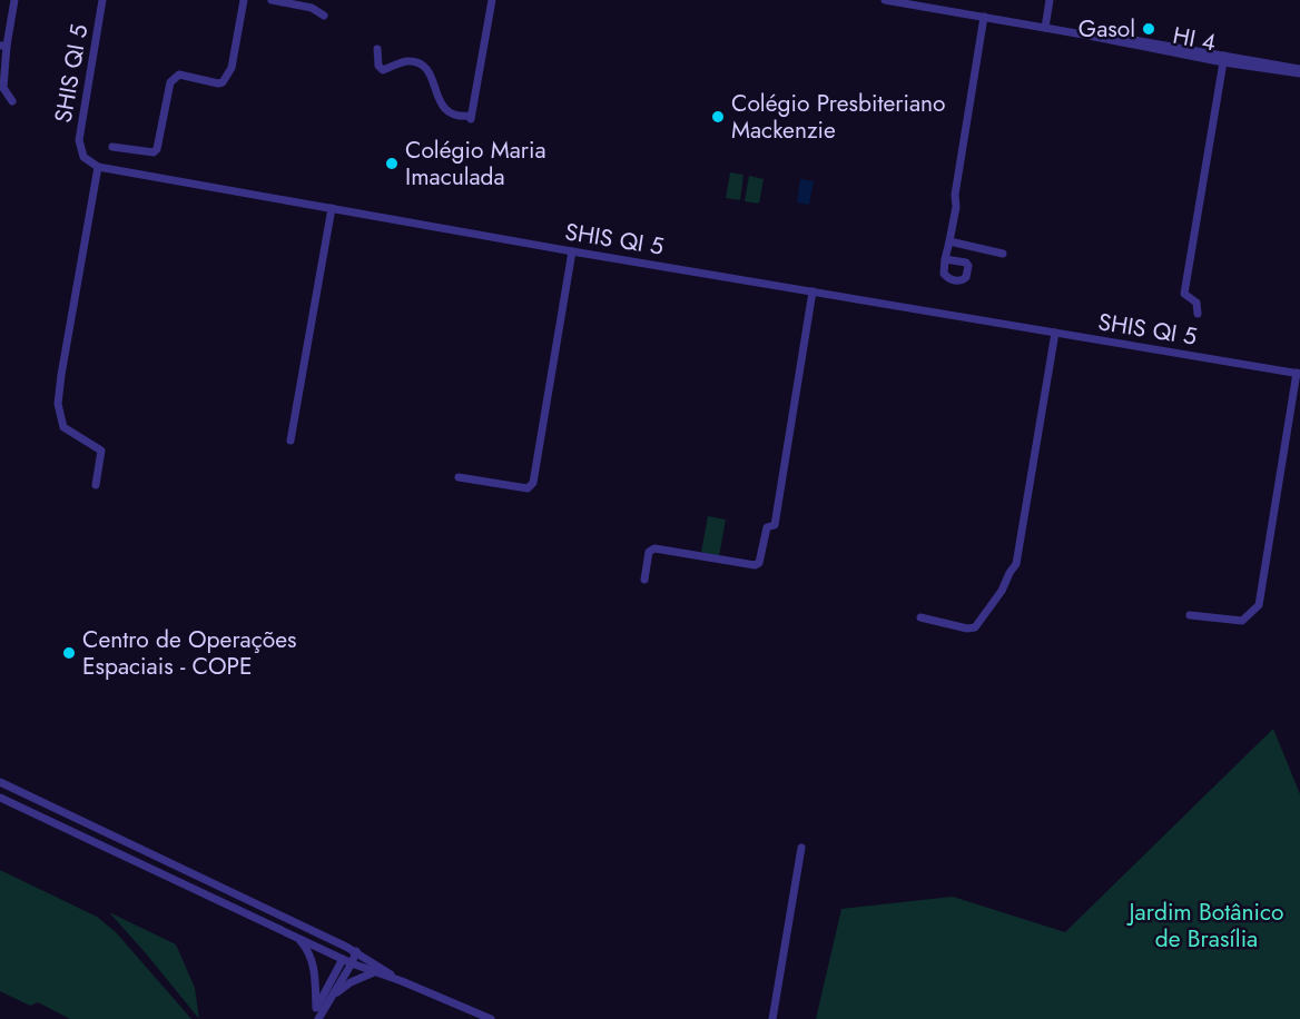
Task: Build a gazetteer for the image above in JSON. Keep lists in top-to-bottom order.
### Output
{
  "streets": {
    "street": ["HI 4", "SHIS QI 5"]
  },
  "parks": ["Jardim Botânico de Brasília"],
  "places": [
    "Gasol",
    "Colégio Presbiteriano Mackenzie",
    "Colégio Maria Imaculada",
    "Centro de Operações Espaciais - COPE"
  ]
}
